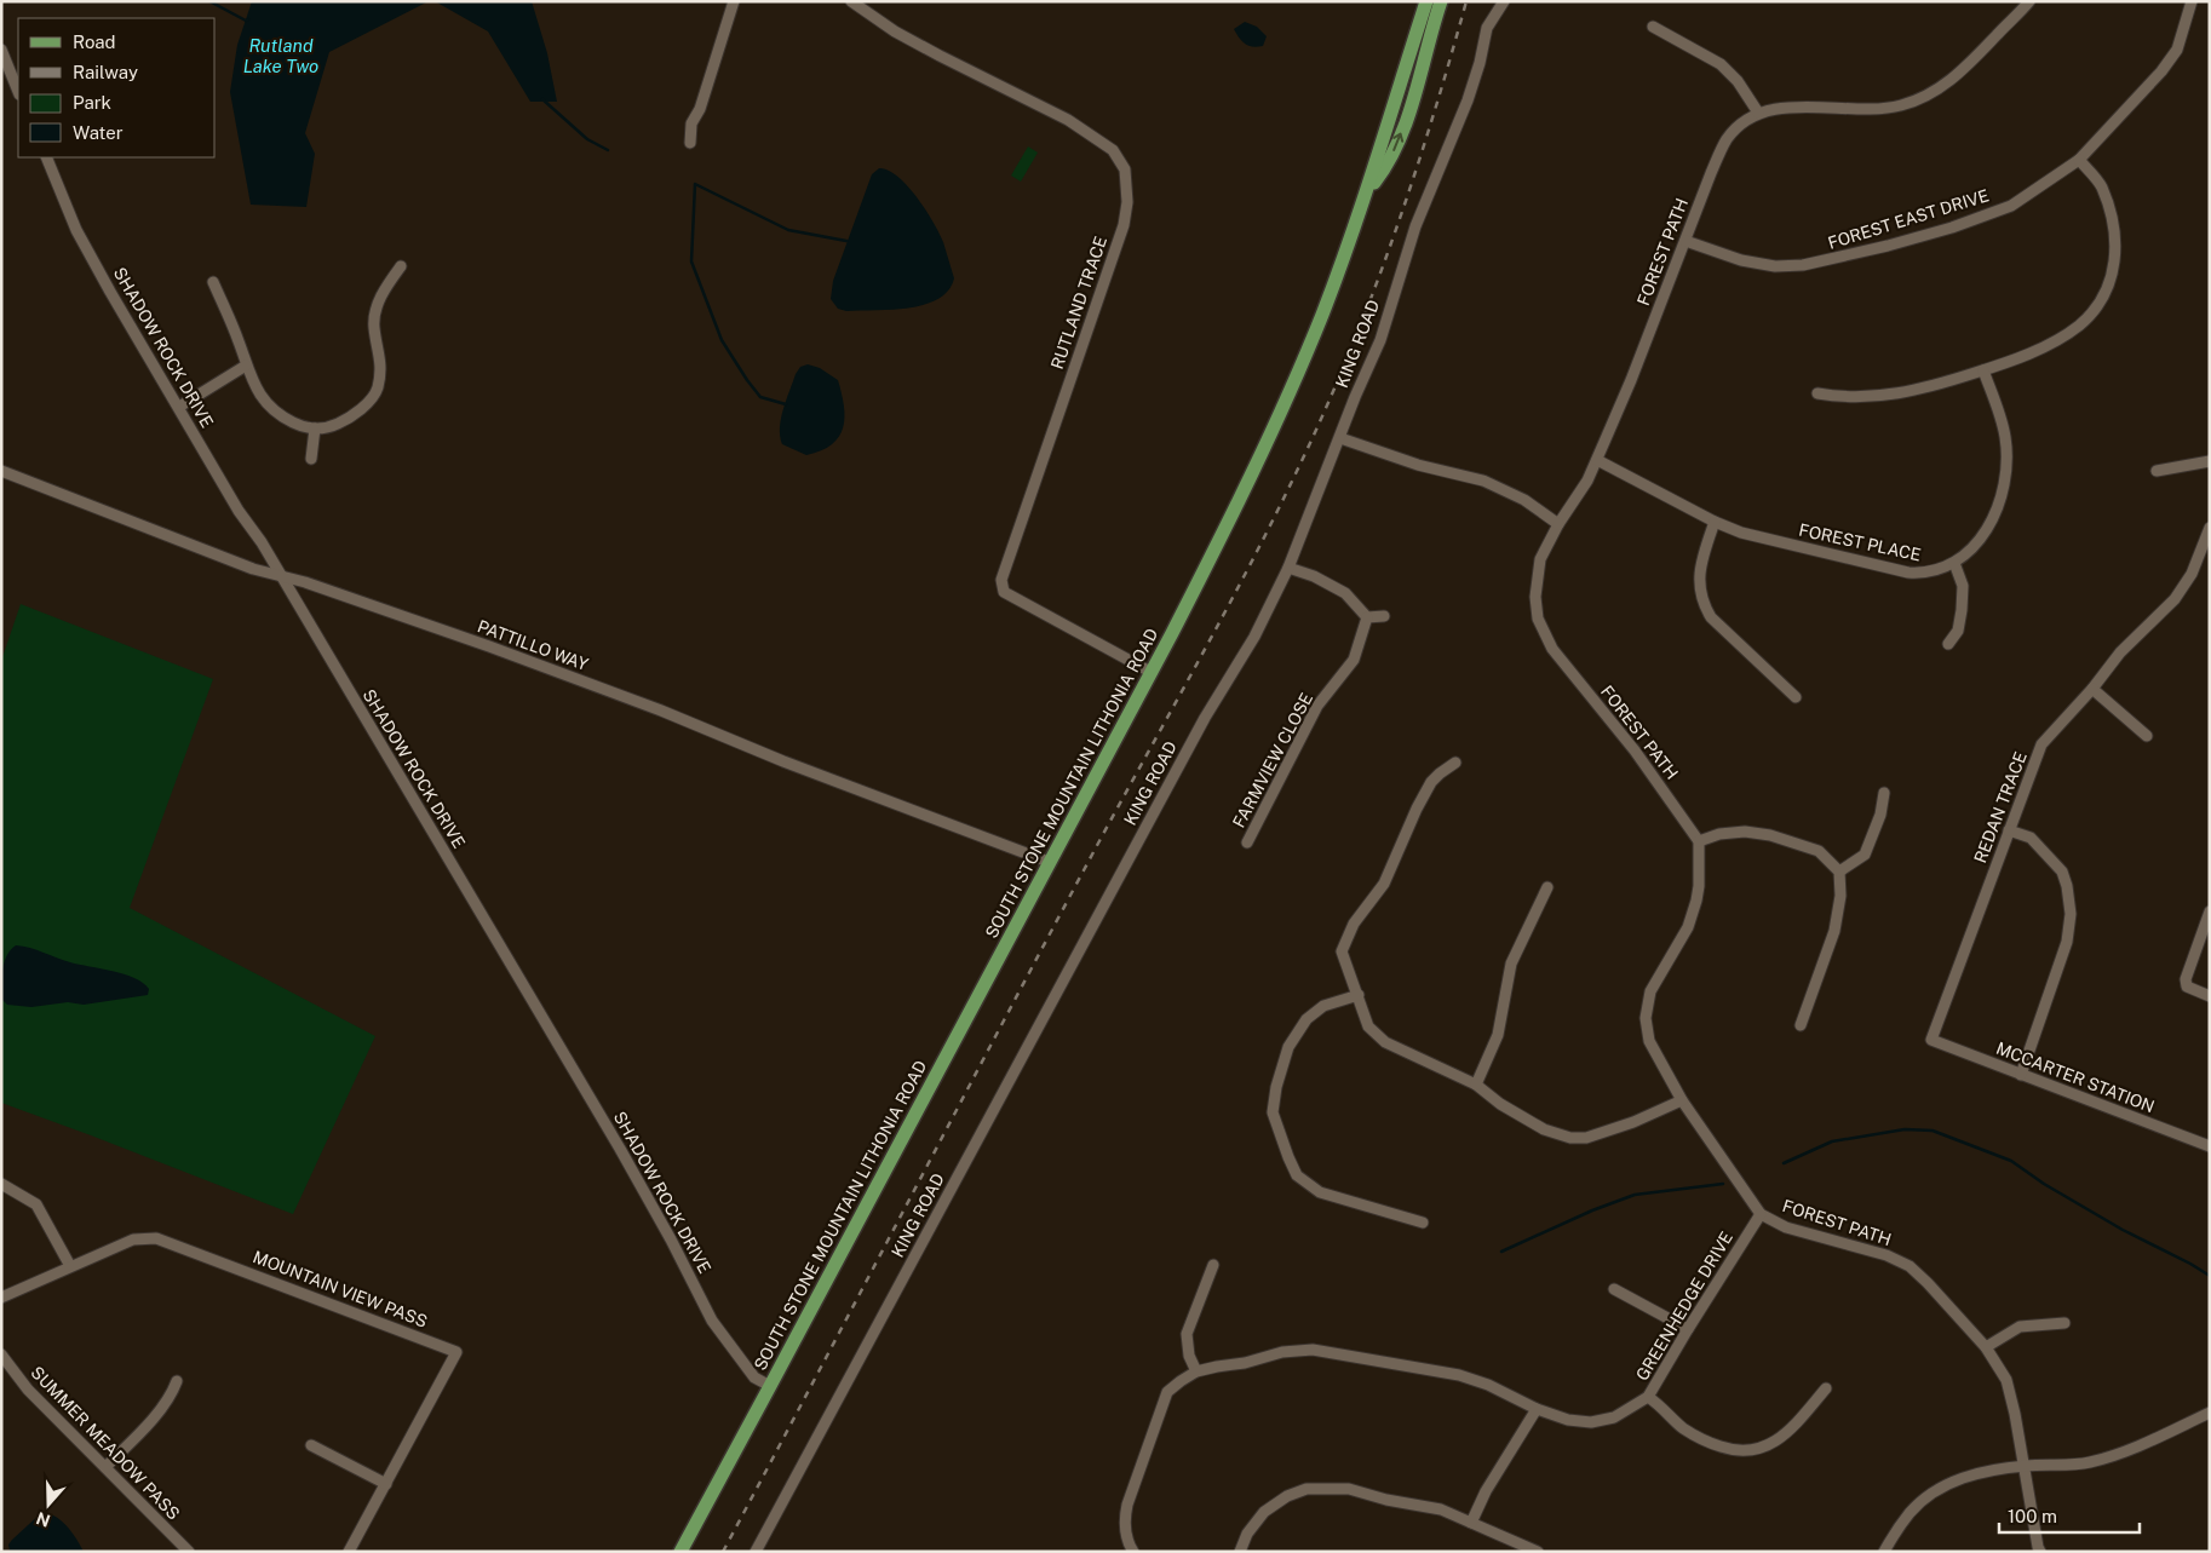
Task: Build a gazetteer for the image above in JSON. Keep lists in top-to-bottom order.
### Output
{
  "streets": {
    "main road": ["SOUTH STONE MOUNTAIN LITHONIA ROAD"],
    "street": [
      "FOREST EAST DRIVE",
      "FOREST PATH",
      "RUTLAND TRACE",
      "KING ROAD",
      "SHADOW ROCK DRIVE",
      "FOREST PLACE",
      "PATTILLO WAY",
      "FARMVIEW CLOSE",
      "REDAN TRACE",
      "MCCARTER STATION",
      "MOUNTAIN VIEW PASS",
      "GREENHEDGE DRIVE",
      "SUMMER MEADOW PASS"
    ]
  },
  "crossings": [
    ["FOREST EAST DRIVE", "FOREST PATH"],
    ["FOREST PATH", "FOREST PLACE"],
    ["FOREST PATH", "GREENHEDGE DRIVE"],
    ["RUTLAND TRACE", "SOUTH STONE MOUNTAIN LITHONIA ROAD"],
    ["SHADOW ROCK DRIVE", "PATTILLO WAY"],
    ["SHADOW ROCK DRIVE", "SOUTH STONE MOUNTAIN LITHONIA ROAD"],
    ["PATTILLO WAY", "SOUTH STONE MOUNTAIN LITHONIA ROAD"],
    ["REDAN TRACE", "MCCARTER STATION"]
  ],
  "water": ["Rutland Lake Two"],
  "legend": [
    "Road",
    "Railway",
    "Park",
    "Water"
  ],
  "scale_bar": "100 m",
  "north": "bottom"
}
